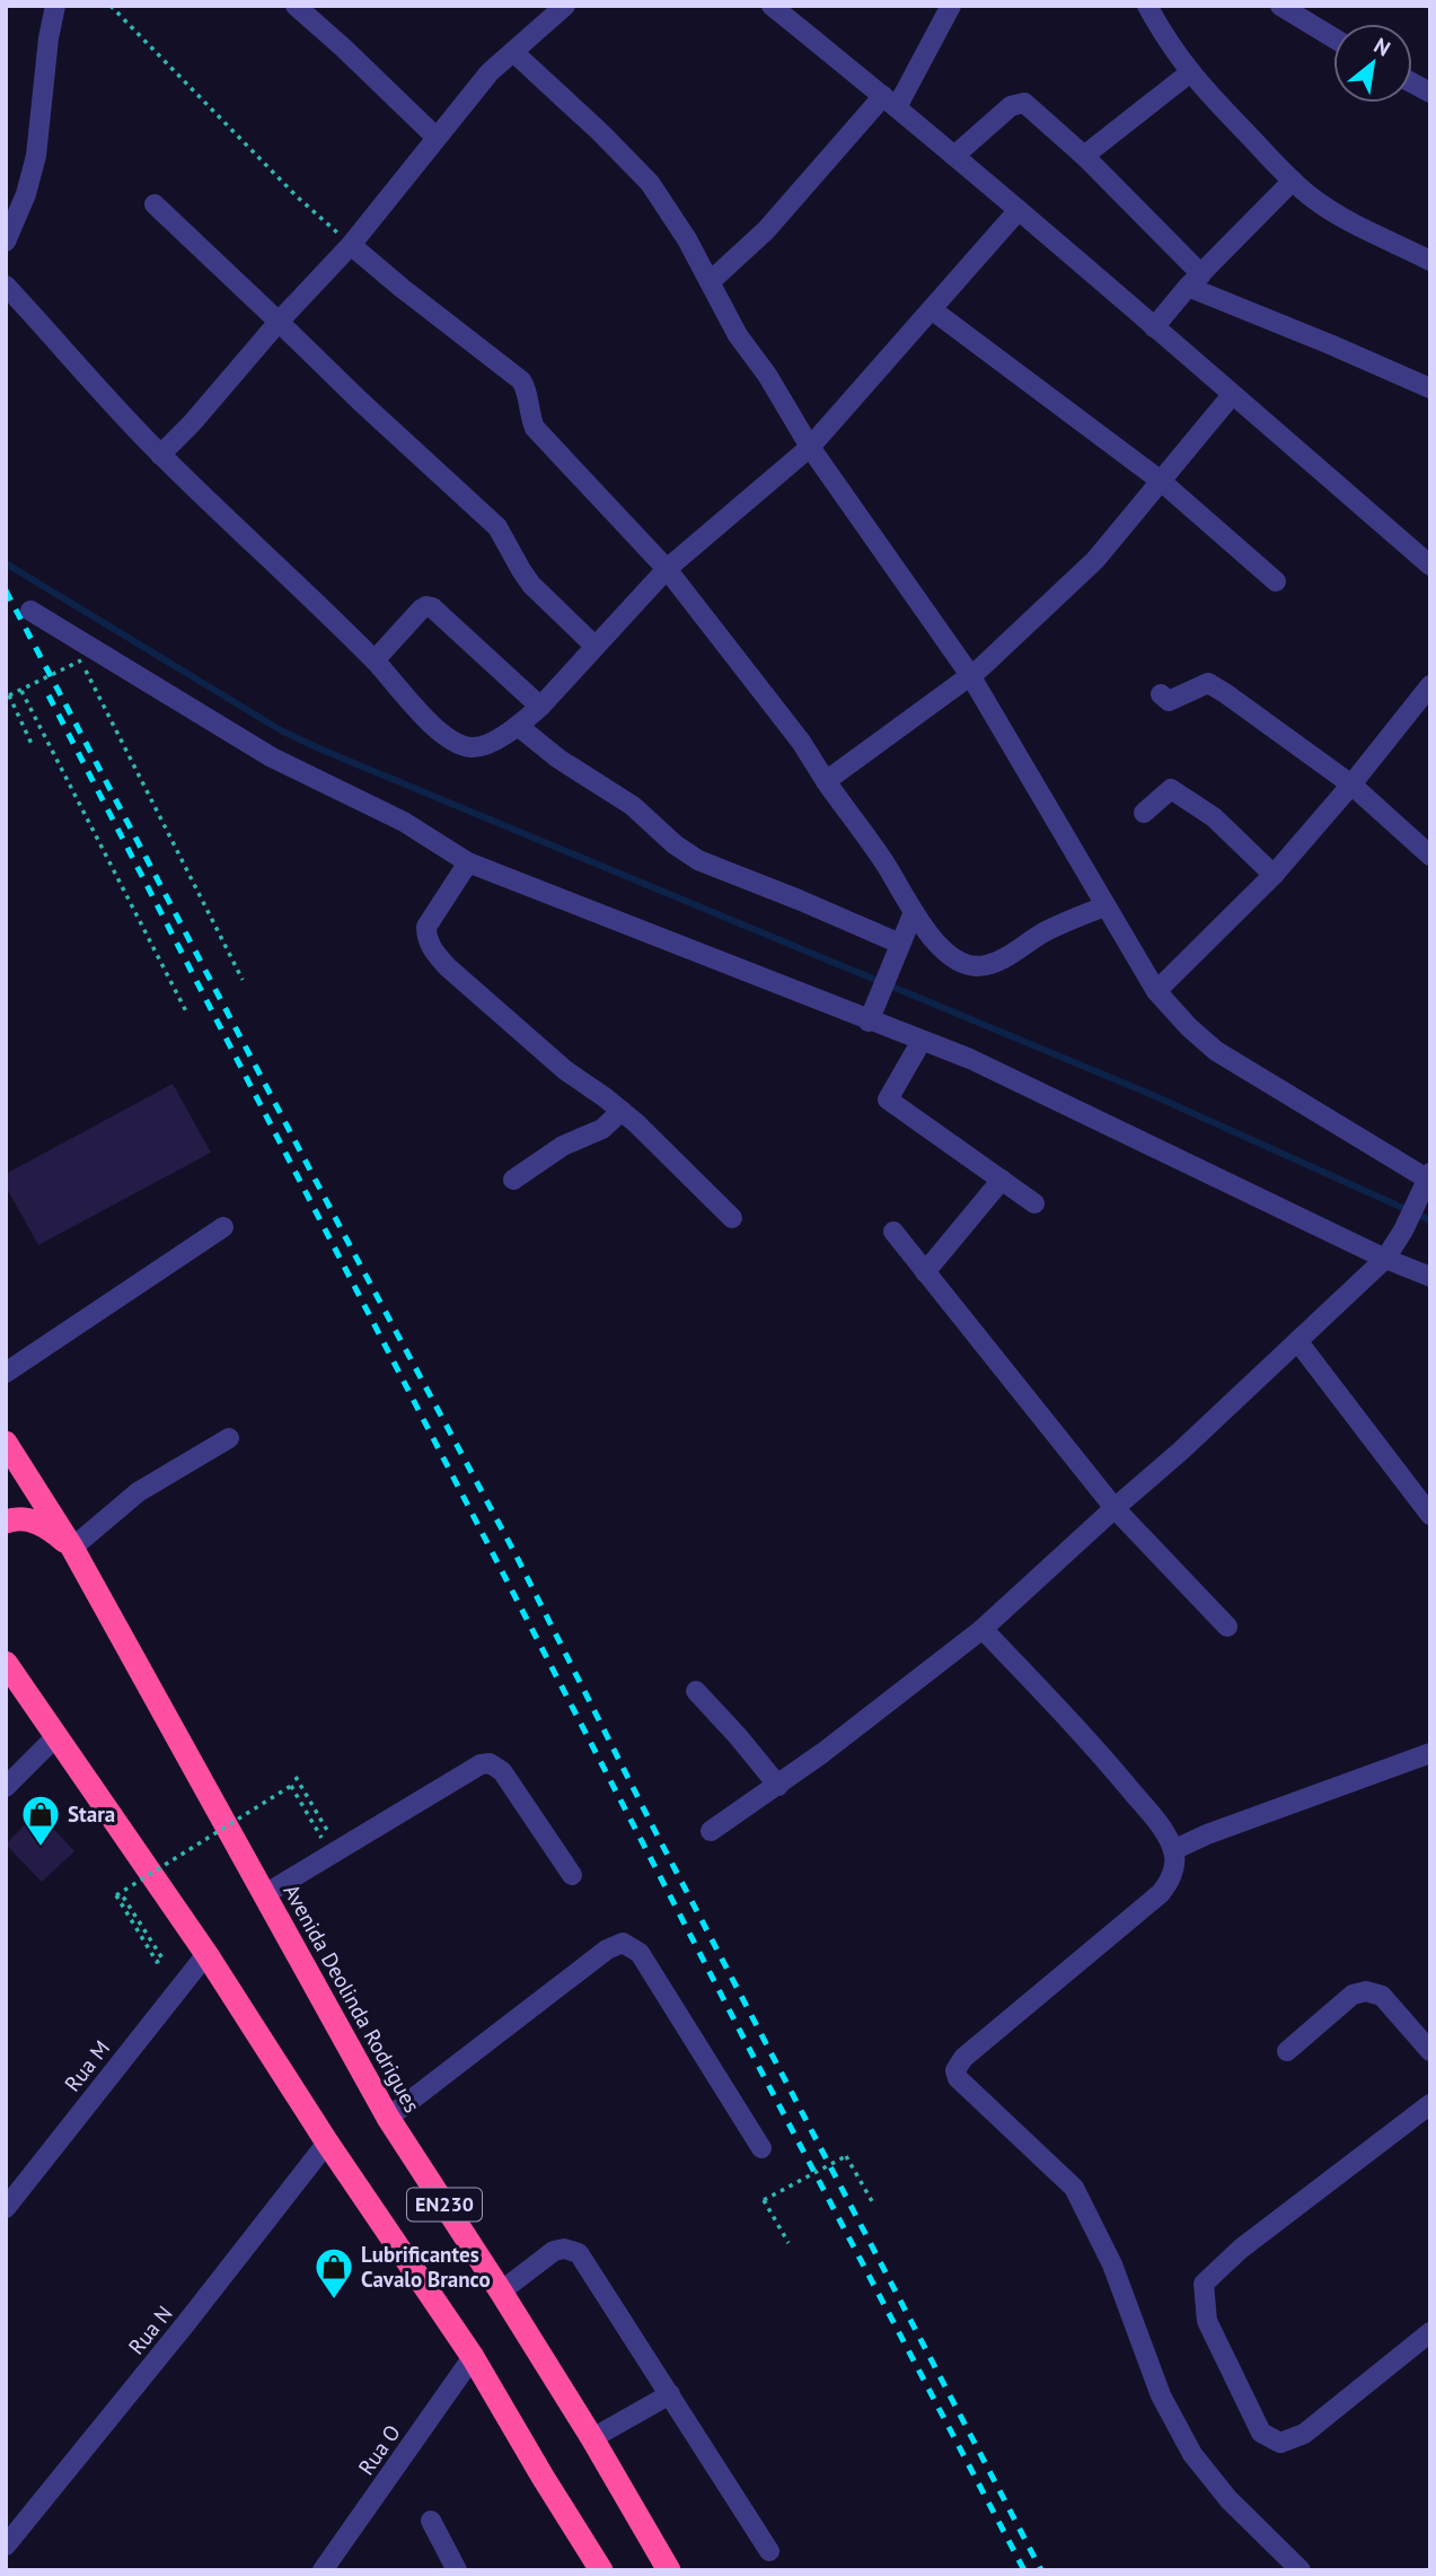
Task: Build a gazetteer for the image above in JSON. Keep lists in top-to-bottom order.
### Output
{
  "streets": {
    "highway": ["Avenida Deolinda Rodrigues", "EN230"],
    "street": ["Rua M", "Rua N", "Rua O"]
  },
  "crossings": [
    ["Rua M", "EN230"],
    ["EN230", "Rua N"],
    ["EN230", "Rua O"]
  ],
  "places": {
    "shop": ["Stara", "Lubrificantes Cavalo Branco"]
  },
  "north": "top right"
}
